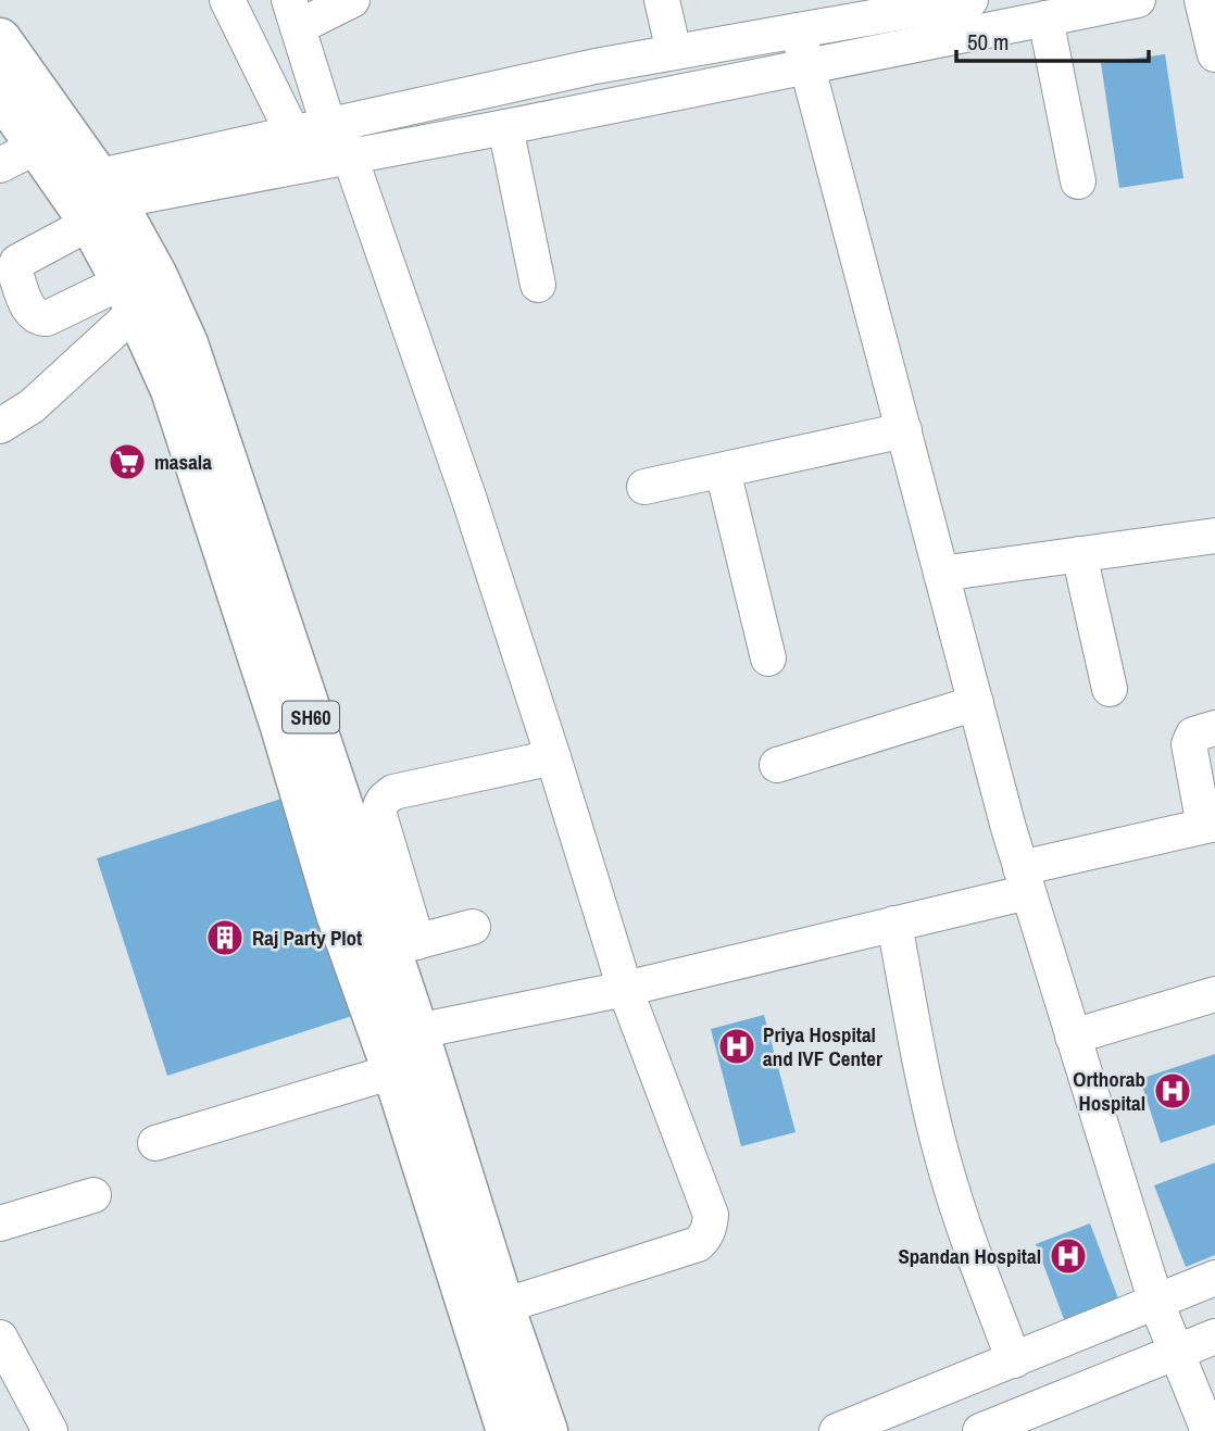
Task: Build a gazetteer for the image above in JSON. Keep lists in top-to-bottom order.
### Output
{
  "streets": {
    "main road": ["SH60"]
  },
  "places": {
    "supermarket": ["masala"],
    "building": ["Raj Party Plot"],
    "hospital": ["Priya Hospital and IVF Center", "Orthorab Hospital", "Spandan Hospital"]
  },
  "scale_bar": "50 m"
}
